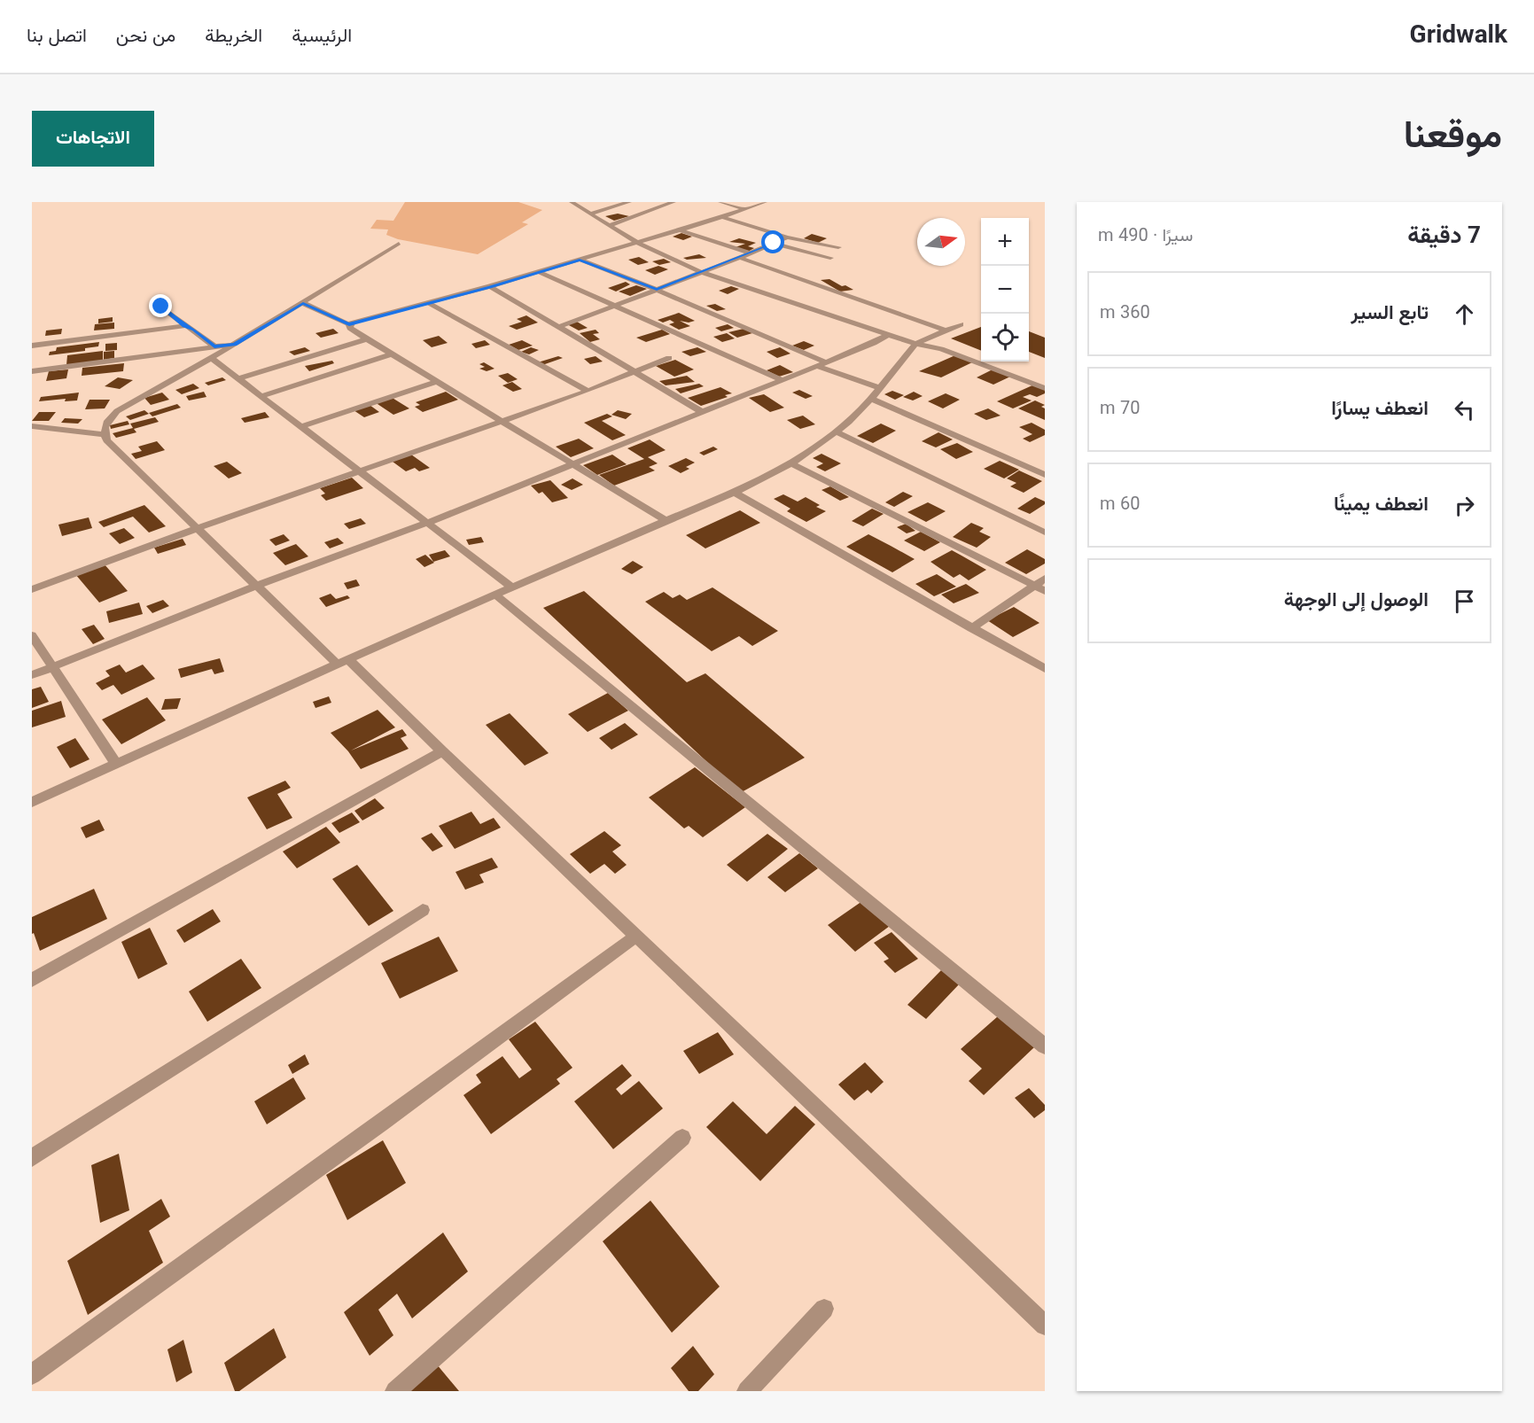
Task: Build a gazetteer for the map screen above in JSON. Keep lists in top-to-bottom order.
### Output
{
  "north": "right",
  "page": {
    "header": "Gridwalk",
    "nav": [
      "الرئيسية",
      "الخريطة",
      "من نحن",
      "اتصل بنا"
    ],
    "title": "موقعنا",
    "buttons": "الاتجاهات",
    "heading": ["7 دقيقة", "سيرًا · 490 m"],
    "map_buttons": ["+", "−"],
    "list": [
      ["تابع السير", "360 m"],
      ["انعطف يسارًا", "70 m"],
      ["انعطف يمينًا", "60 m"],
      "الوصول إلى الوجهة"
    ]
  }
}
